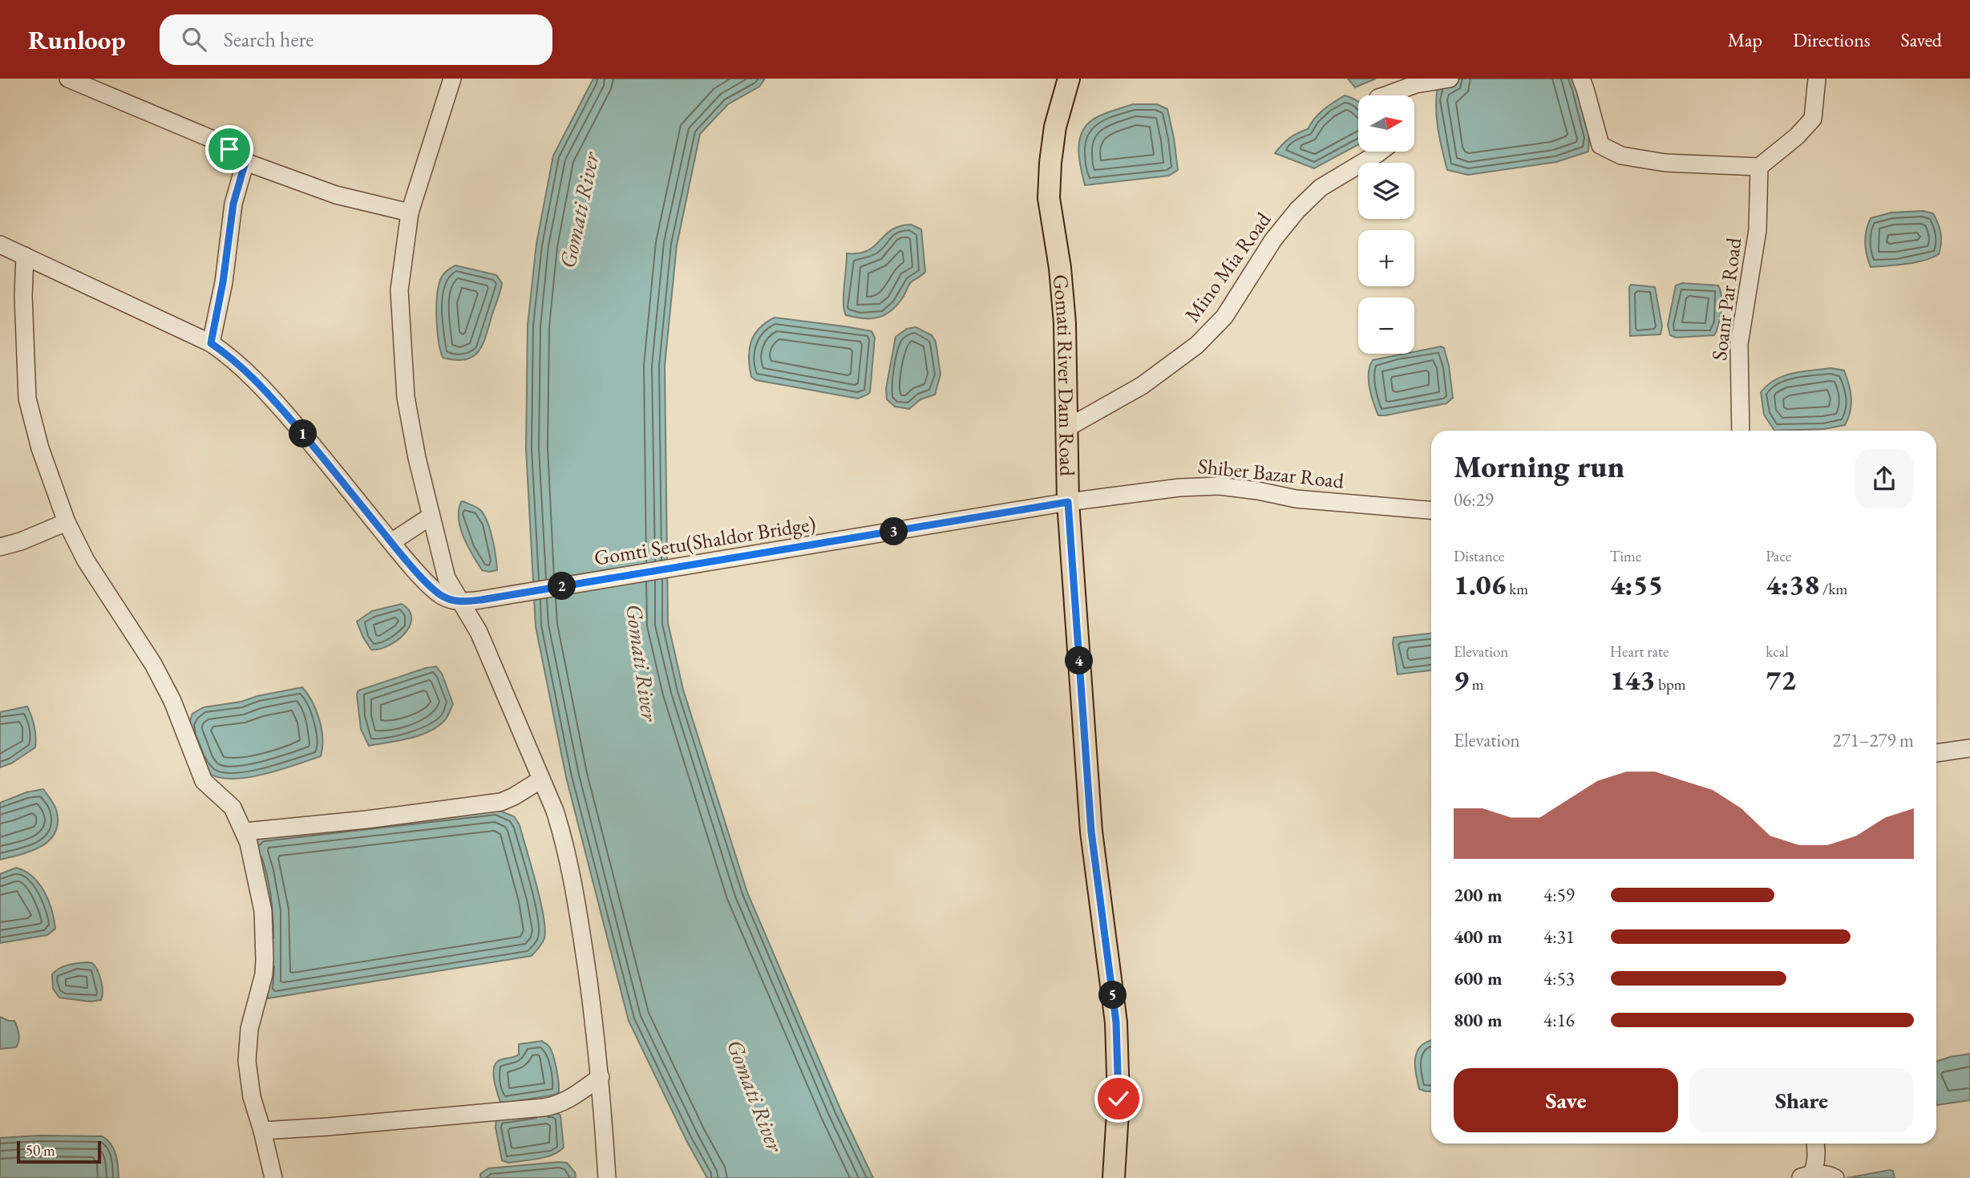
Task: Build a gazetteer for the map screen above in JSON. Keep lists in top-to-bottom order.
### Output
{
  "streets": {
    "main road": ["Gomati River Dam Road"],
    "street": [
      "Mino Mia Road",
      "Soanr Par Road",
      "Shiber Bazar Road",
      "Gomti Setu(Shaldor Bridge)"
    ]
  },
  "crossings": [
    ["Mino Mia Road", "Gomati River Dam Road"],
    ["Gomati River Dam Road", "Shiber Bazar Road"],
    ["Shiber Bazar Road", "Gomti Setu(Shaldor Bridge)"]
  ],
  "water": ["Gomati River"],
  "scale_bar": "50 m",
  "north": "right",
  "page": {
    "header": "Runloop",
    "search": "Search here",
    "nav": ["Map", "Directions", "Saved"],
    "map_buttons": ["+", "−"],
    "pins": [
      "1",
      "3",
      "2",
      "4",
      "5"
    ],
    "heading": ["Morning run", "06:29"],
    "stats": [
      ["Distance", "1.06 km"],
      ["Time", "4:55"],
      ["Pace", "4:38 /km"],
      ["Elevation", "9 m"],
      ["Heart rate", "143 bpm"],
      ["kcal", "72"]
    ],
    "chart": ["Elevation", "271–279 m"],
    "list": [
      {
        "name": "200 m",
        "note": "4:59"
      },
      {
        "name": "400 m",
        "note": "4:31"
      },
      {
        "name": "600 m",
        "note": "4:53"
      },
      {
        "name": "800 m",
        "note": "4:16"
      }
    ],
    "buttons": ["Save", "Share"],
    "scale": "50 m"
  }
}
